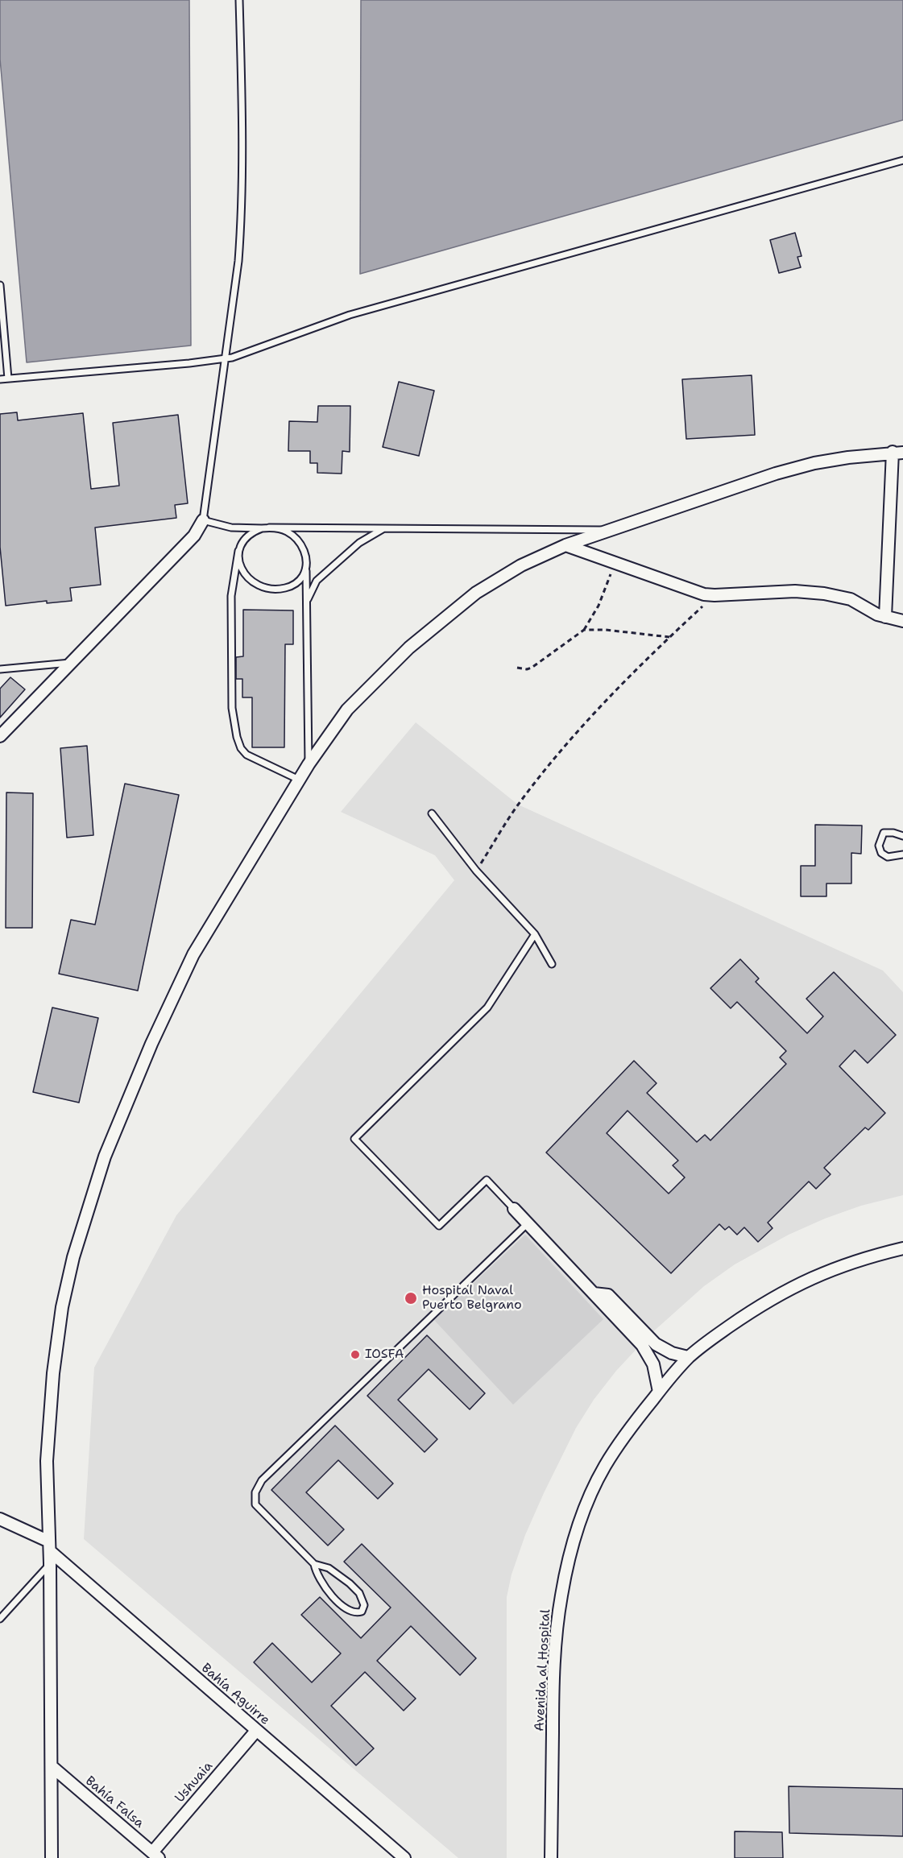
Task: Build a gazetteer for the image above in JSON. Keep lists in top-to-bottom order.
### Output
{
  "streets": {
    "street": [
      "Avenida al Hospital",
      "Bahía Aguirre",
      "Ushuaia",
      "Bahía Falsa"
    ]
  },
  "crossings": [
    ["Bahía Aguirre", "Ushuaia"],
    ["Ushuaia", "Bahía Falsa"]
  ],
  "places": ["Hospital Naval Puerto Belgrano", "IOSFA"]
}
